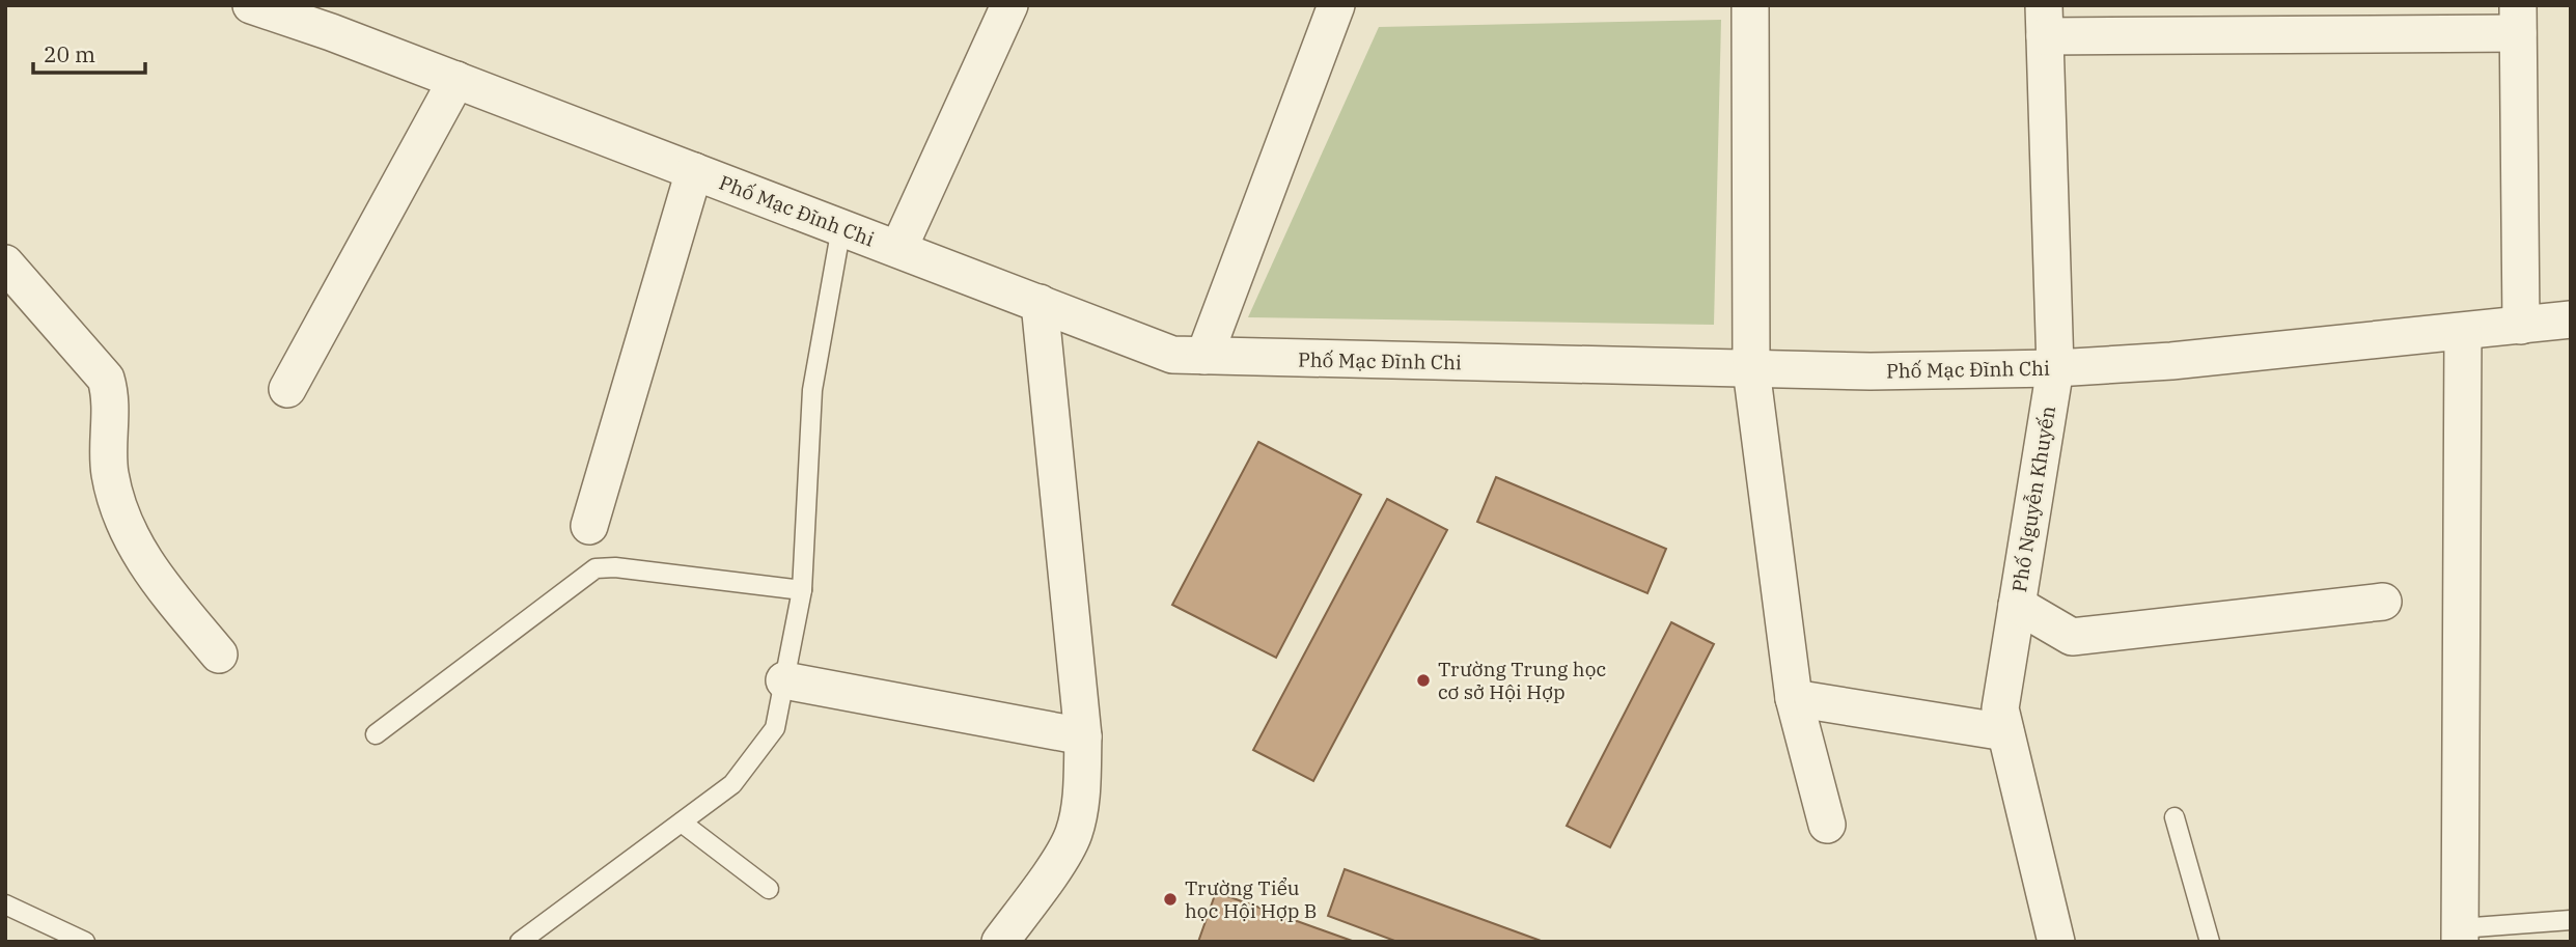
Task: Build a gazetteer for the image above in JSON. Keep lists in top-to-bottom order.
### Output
{
  "streets": {
    "street": ["Phố Mạc Đĩnh Chi", "Phố Nguyễn Khuyến"]
  },
  "crossings": [
    ["Phố Mạc Đĩnh Chi", "Phố Nguyễn Khuyến"]
  ],
  "places": ["Trường Trung học cơ sở Hội Hợp", "Trường Tiểu học Hội Hợp B"],
  "scale_bar": "20 m"
}
